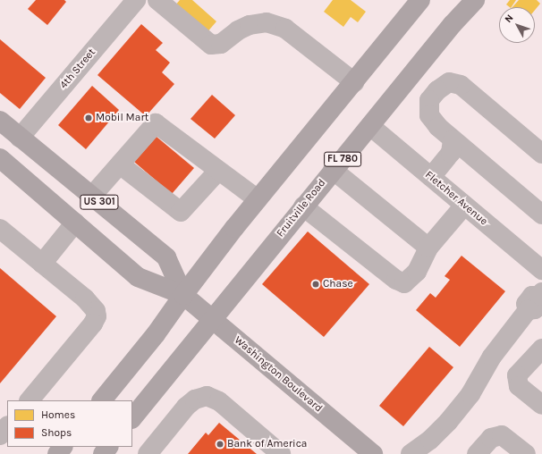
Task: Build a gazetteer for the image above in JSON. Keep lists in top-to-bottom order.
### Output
{
  "streets": {
    "main road": [
      "FL 780",
      "US 301",
      "Fruitville Road",
      "Washington Boulevard"
    ],
    "street": ["4th Street", "Fletcher Avenue"]
  },
  "crossings": [
    ["4th Street", "Washington Boulevard"],
    ["Fletcher Avenue", "Fruitville Road"],
    ["Fruitville Road", "Washington Boulevard"]
  ],
  "places": ["Mobil Mart", "Chase", "Bank of America"],
  "legend": ["Homes", "Shops"],
  "north": "top left"
}
